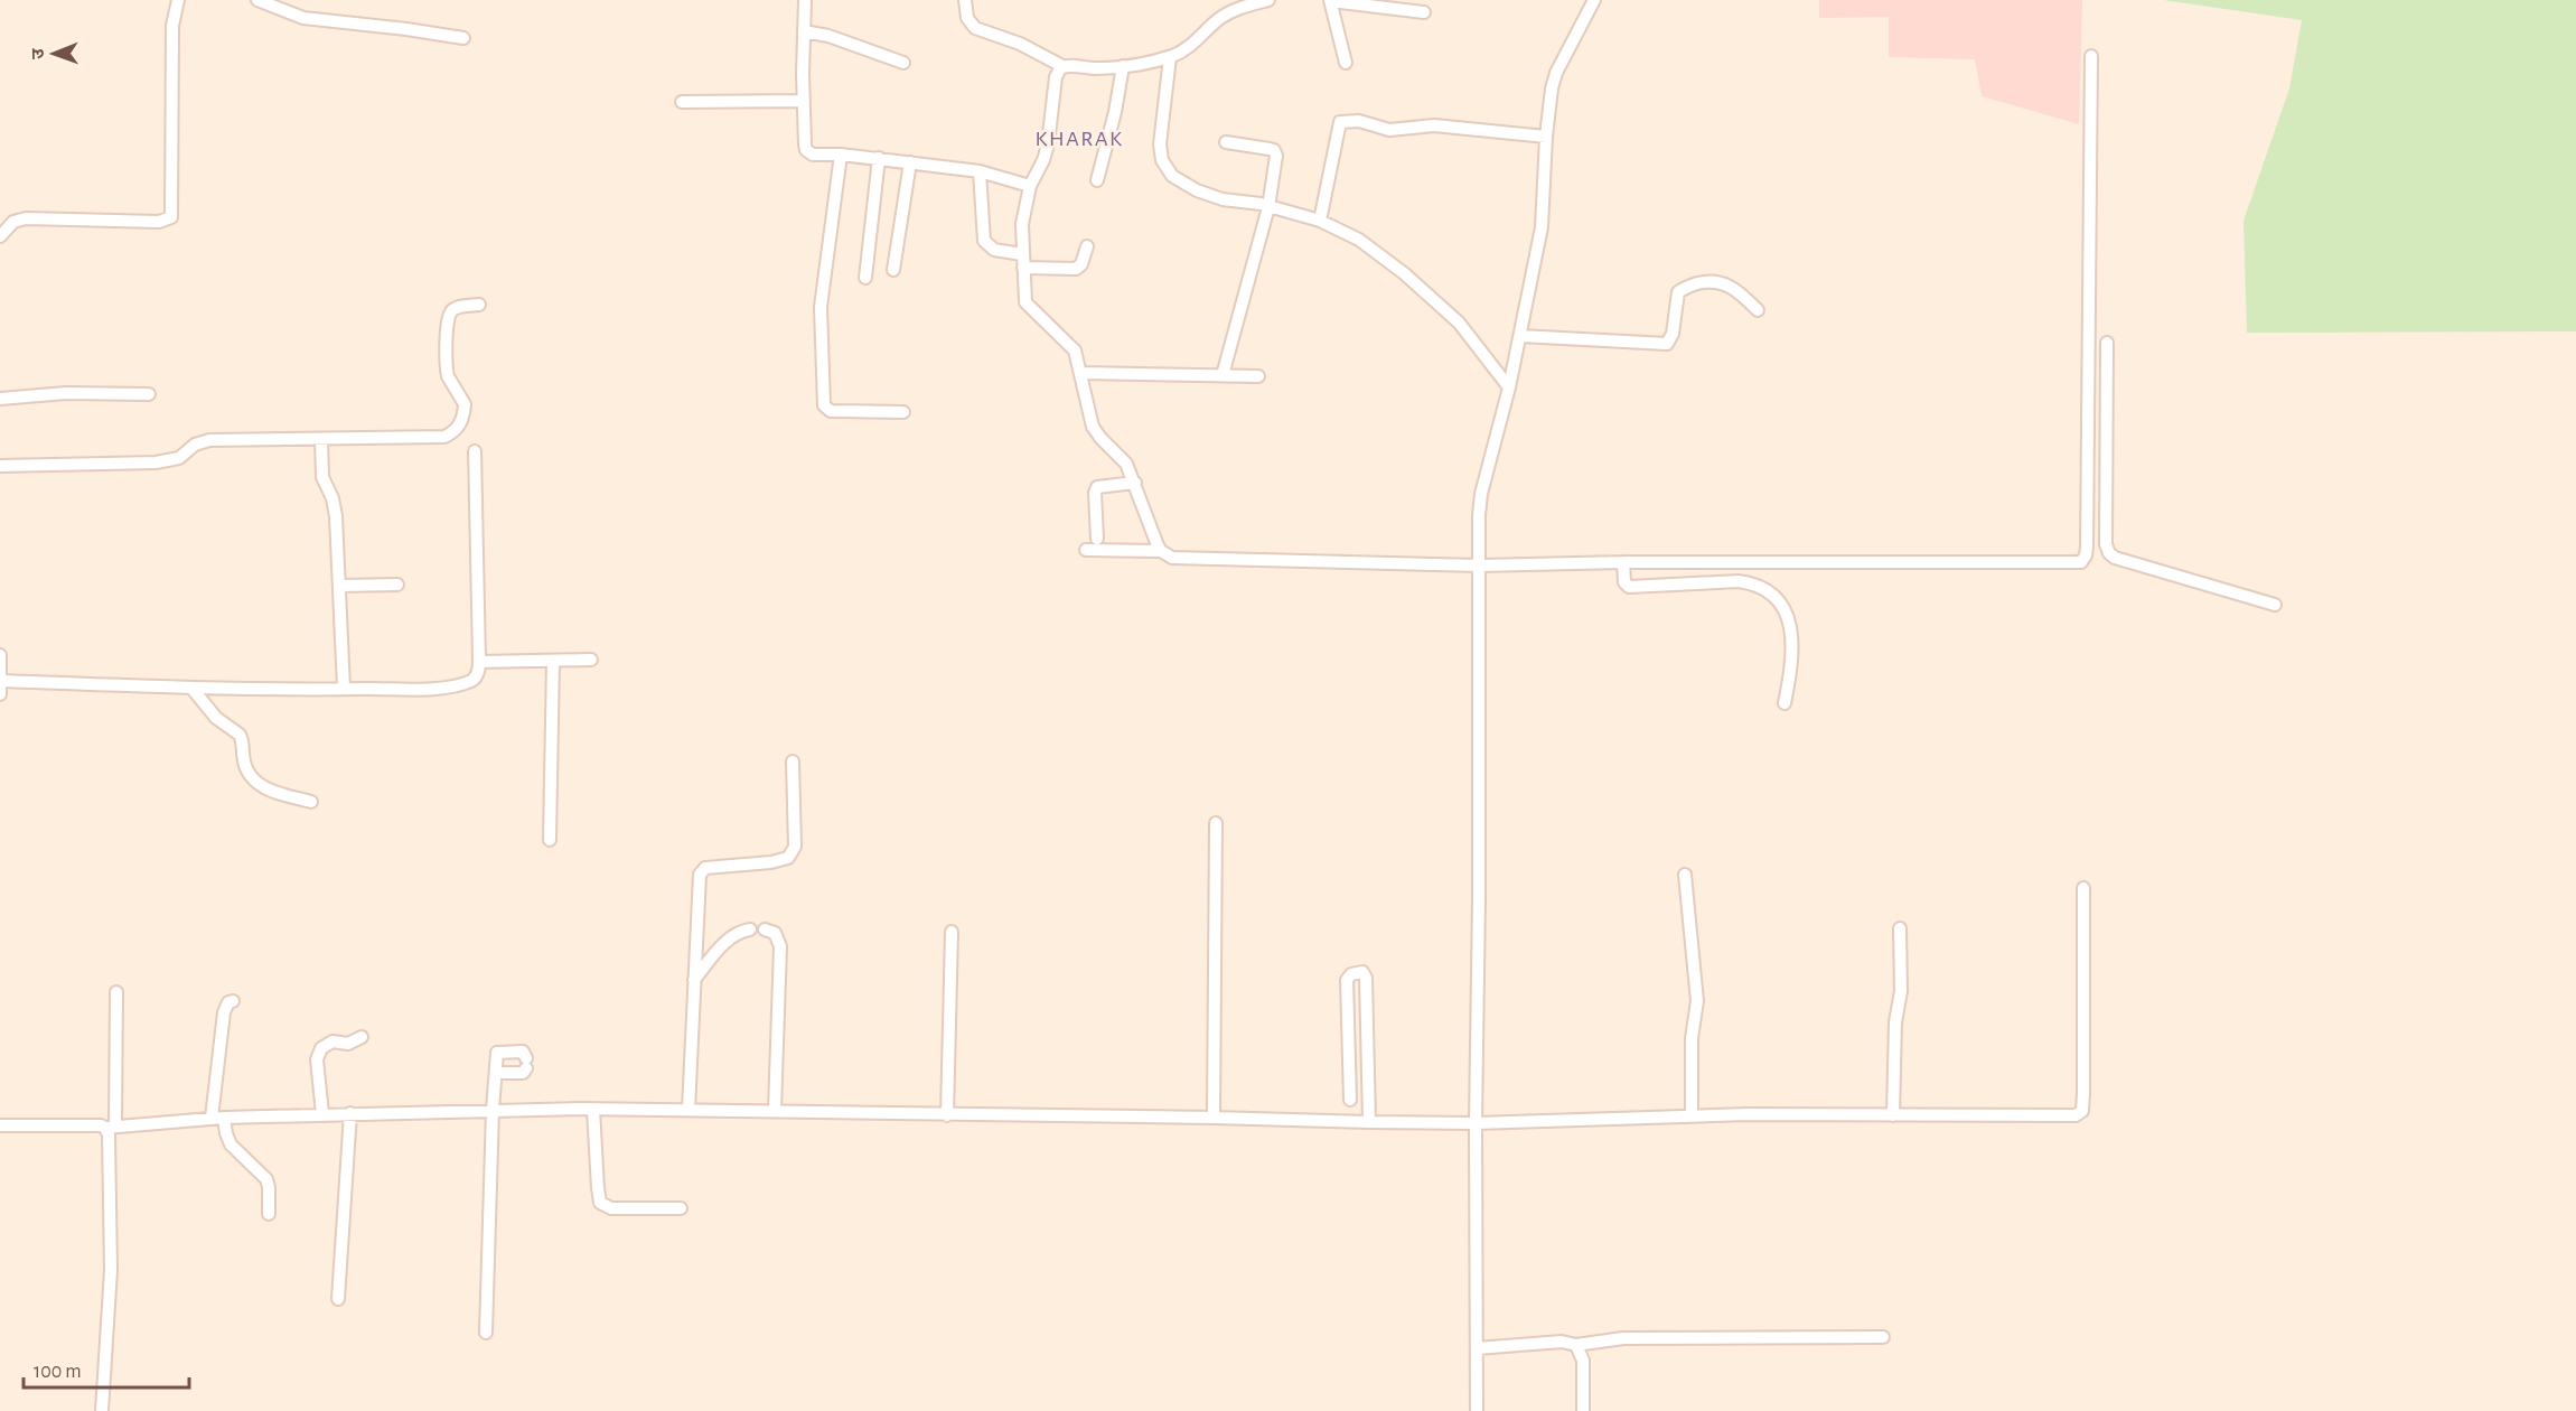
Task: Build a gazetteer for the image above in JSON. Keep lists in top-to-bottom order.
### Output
{
  "districts": ["KHARAK"],
  "scale_bar": "100 m",
  "north": "left"
}
